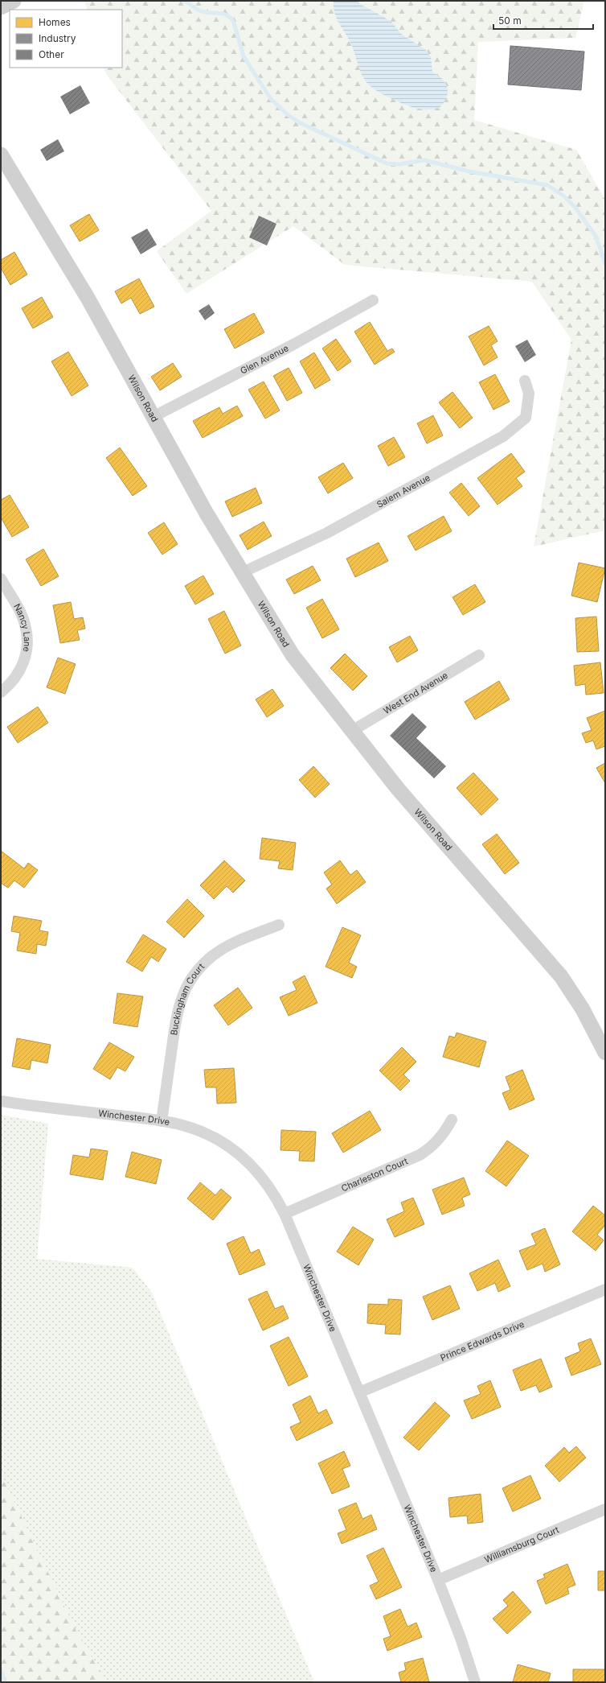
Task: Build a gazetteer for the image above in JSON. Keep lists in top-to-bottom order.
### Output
{
  "streets": {
    "street": [
      "Glen Avenue",
      "Wilson Road",
      "Salem Avenue",
      "Nancy Lane",
      "West End Avenue",
      "Buckingham Court",
      "Winchester Drive",
      "Charleston Court",
      "Prince Edwards Drive",
      "Williamsburg Court"
    ]
  },
  "crossings": [
    ["Glen Avenue", "Wilson Road"],
    ["Wilson Road", "Salem Avenue"],
    ["Wilson Road", "West End Avenue"],
    ["Buckingham Court", "Winchester Drive"],
    ["Winchester Drive", "Charleston Court"],
    ["Winchester Drive", "Prince Edwards Drive"],
    ["Winchester Drive", "Williamsburg Court"]
  ],
  "legend": ["Homes", "Industry", "Other"],
  "scale_bar": "50 m"
}
